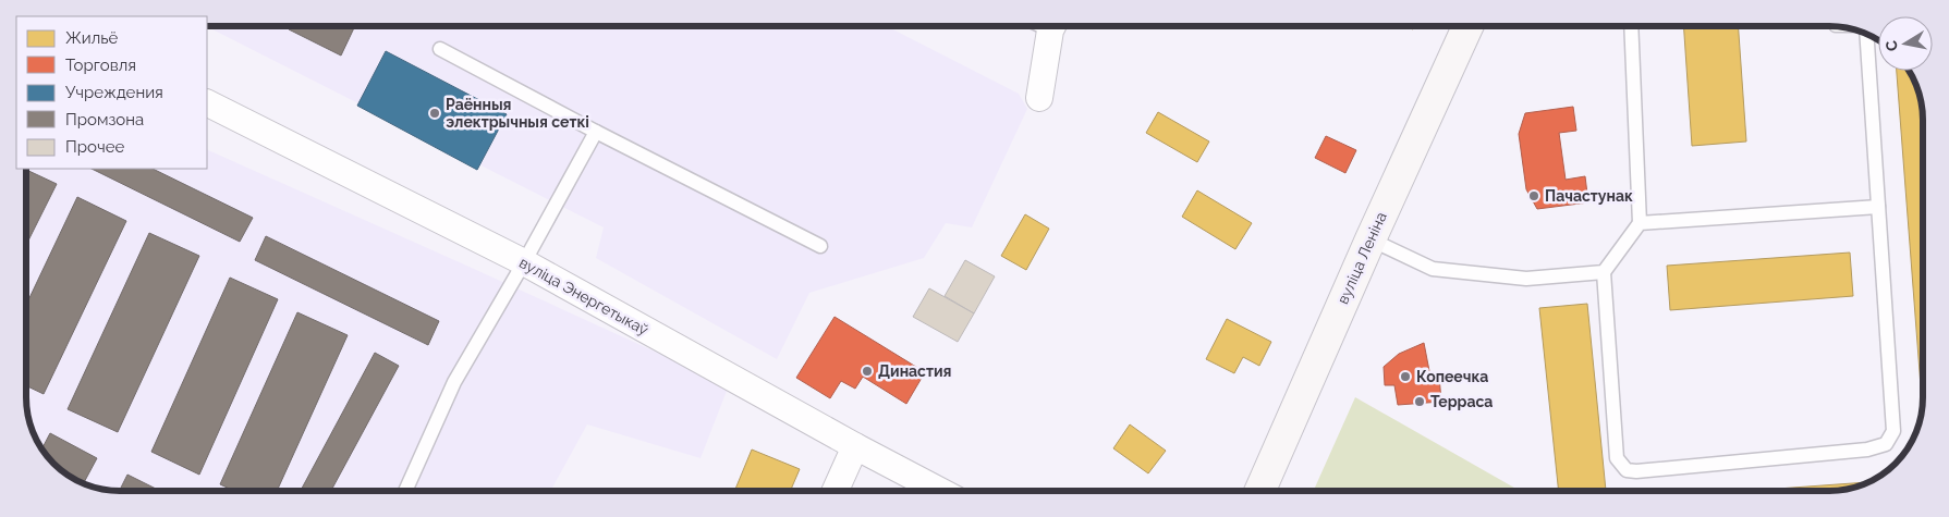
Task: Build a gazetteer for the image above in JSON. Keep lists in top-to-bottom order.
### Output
{
  "streets": {
    "main road": ["вуліца Леніна"],
    "street": ["вуліца Энергетыкаў"]
  },
  "places": [
    "Раённыя электрычныя сеткі",
    "Пачастунак",
    "Династия",
    "Копеечка",
    "Терраса"
  ],
  "legend": [
    "Жильё",
    "Торговля",
    "Учреждения",
    "Промзона",
    "Прочее"
  ],
  "north": "left"
}
